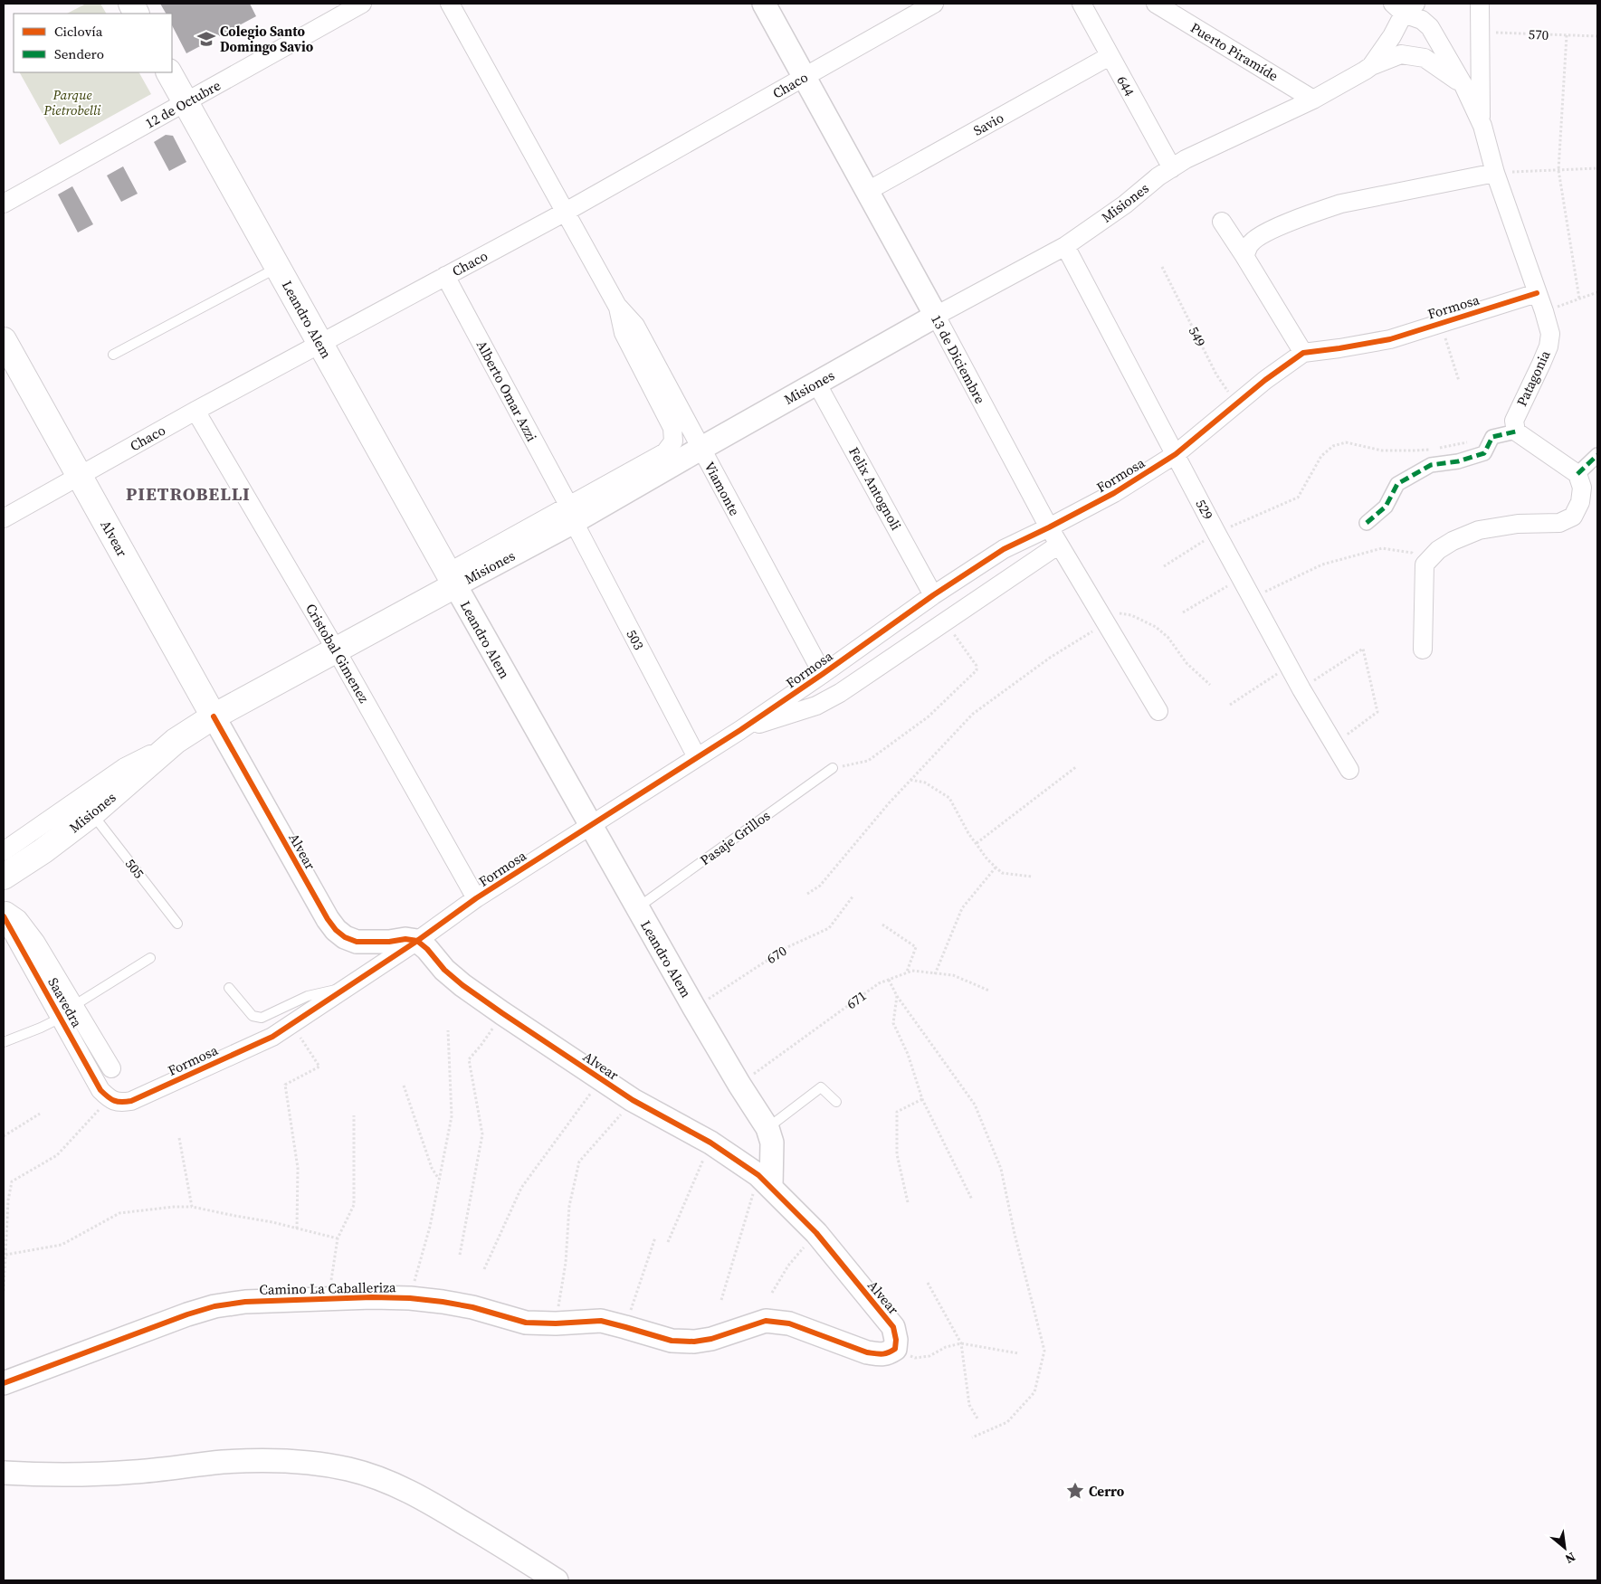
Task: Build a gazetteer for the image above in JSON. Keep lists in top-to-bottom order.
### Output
{
  "streets": {
    "main road": ["Misiones", "Leandro Alem", "Alvear"],
    "street": [
      "Puerto Piramíde",
      "Chaco",
      "644",
      "12 de Octubre",
      "Savio",
      "Formosa",
      "13 de Diciembre",
      "Patagonia",
      "Alberto Omar Azzi",
      "Viamonte",
      "Felix Antognoli",
      "529",
      "503",
      "Cristobal Gimenez",
      "Saavedra",
      "Camino La Caballeriza"
    ],
    "lane": ["Pasaje Grillos", "505"],
    "path": [
      "570",
      "549",
      "670",
      "671"
    ]
  },
  "crossings": [
    ["Puerto Piramíde", "Misiones"],
    ["Chaco", "Leandro Alem"],
    ["Chaco", "13 de Diciembre"],
    ["Chaco", "Alberto Omar Azzi"],
    ["Chaco", "Viamonte"],
    ["Chaco", "Alvear"],
    ["Chaco", "Cristobal Gimenez"],
    ["644", "Savio"],
    ["644", "Misiones"],
    ["12 de Octubre", "Leandro Alem"],
    ["Savio", "13 de Diciembre"],
    ["Misiones", "Leandro Alem"],
    ["Misiones", "13 de Diciembre"],
    ["Misiones", "Patagonia"],
    ["Misiones", "Alberto Omar Azzi"],
    ["Misiones", "Viamonte"],
    ["Misiones", "Felix Antognoli"],
    ["Misiones", "529"],
    ["Misiones", "Alvear"],
    ["Misiones", "503"],
    ["Misiones", "Cristobal Gimenez"],
    ["Misiones", "505"],
    ["Formosa", "Leandro Alem"],
    ["Formosa", "549"],
    ["Formosa", "13 de Diciembre"],
    ["Formosa", "Patagonia"],
    ["Formosa", "Viamonte"],
    ["Formosa", "Felix Antognoli"],
    ["Formosa", "529"],
    ["Formosa", "Alvear"],
    ["Formosa", "503"],
    ["Formosa", "Cristobal Gimenez"],
    ["Formosa", "Saavedra"],
    ["Leandro Alem", "Alvear"],
    ["Leandro Alem", "Pasaje Grillos"],
    ["Leandro Alem", "670"],
    ["Leandro Alem", "671"],
    ["Alberto Omar Azzi", "503"],
    ["Alvear", "Camino La Caballeriza"]
  ],
  "districts": ["PIETROBELLI"],
  "parks": ["Parque Pietrobelli"],
  "places": {
    "school or university": ["Colegio Santo Domingo Savio"],
    "place": ["Cerro"]
  },
  "legend": ["Ciclovía", "Sendero"],
  "north": "bottom right"
}
